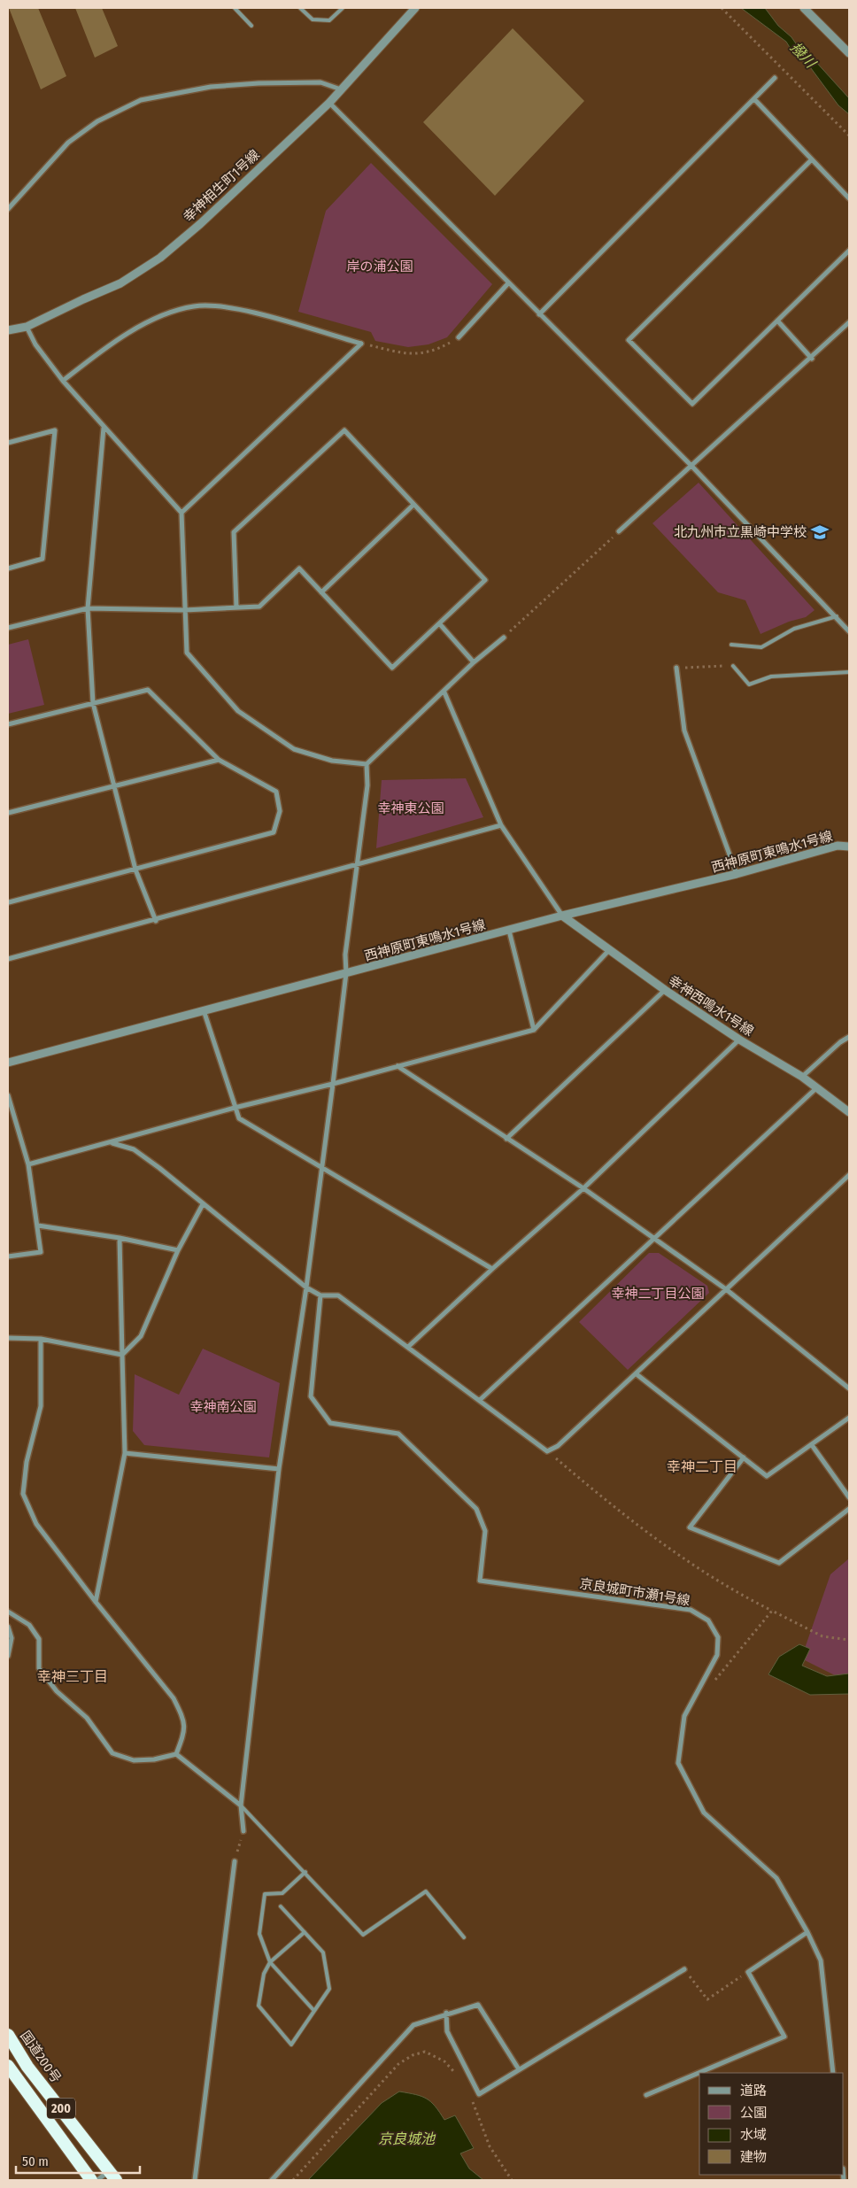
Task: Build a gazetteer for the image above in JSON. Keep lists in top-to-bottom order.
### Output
{
  "streets": {
    "highway": ["国道200号", "200"],
    "street": [
      "幸神相生町1号線",
      "西神原町東鳴水1号線",
      "幸神西鳴水1号線",
      "京良城町市瀬1号線"
    ]
  },
  "crossings": [
    ["西神原町東鳴水1号線", "幸神西鳴水1号線"]
  ],
  "districts": ["幸神二丁目", "幸神三丁目"],
  "water": ["撥川", "京良城池"],
  "parks": [
    "岸の浦公園",
    "幸神東公園",
    "幸神二丁目公園",
    "幸神南公園"
  ],
  "places": {
    "school or university": ["北九州市立黒崎中学校"]
  },
  "legend": [
    "道路",
    "公園",
    "水域",
    "建物"
  ],
  "scale_bar": "50 m"
}
